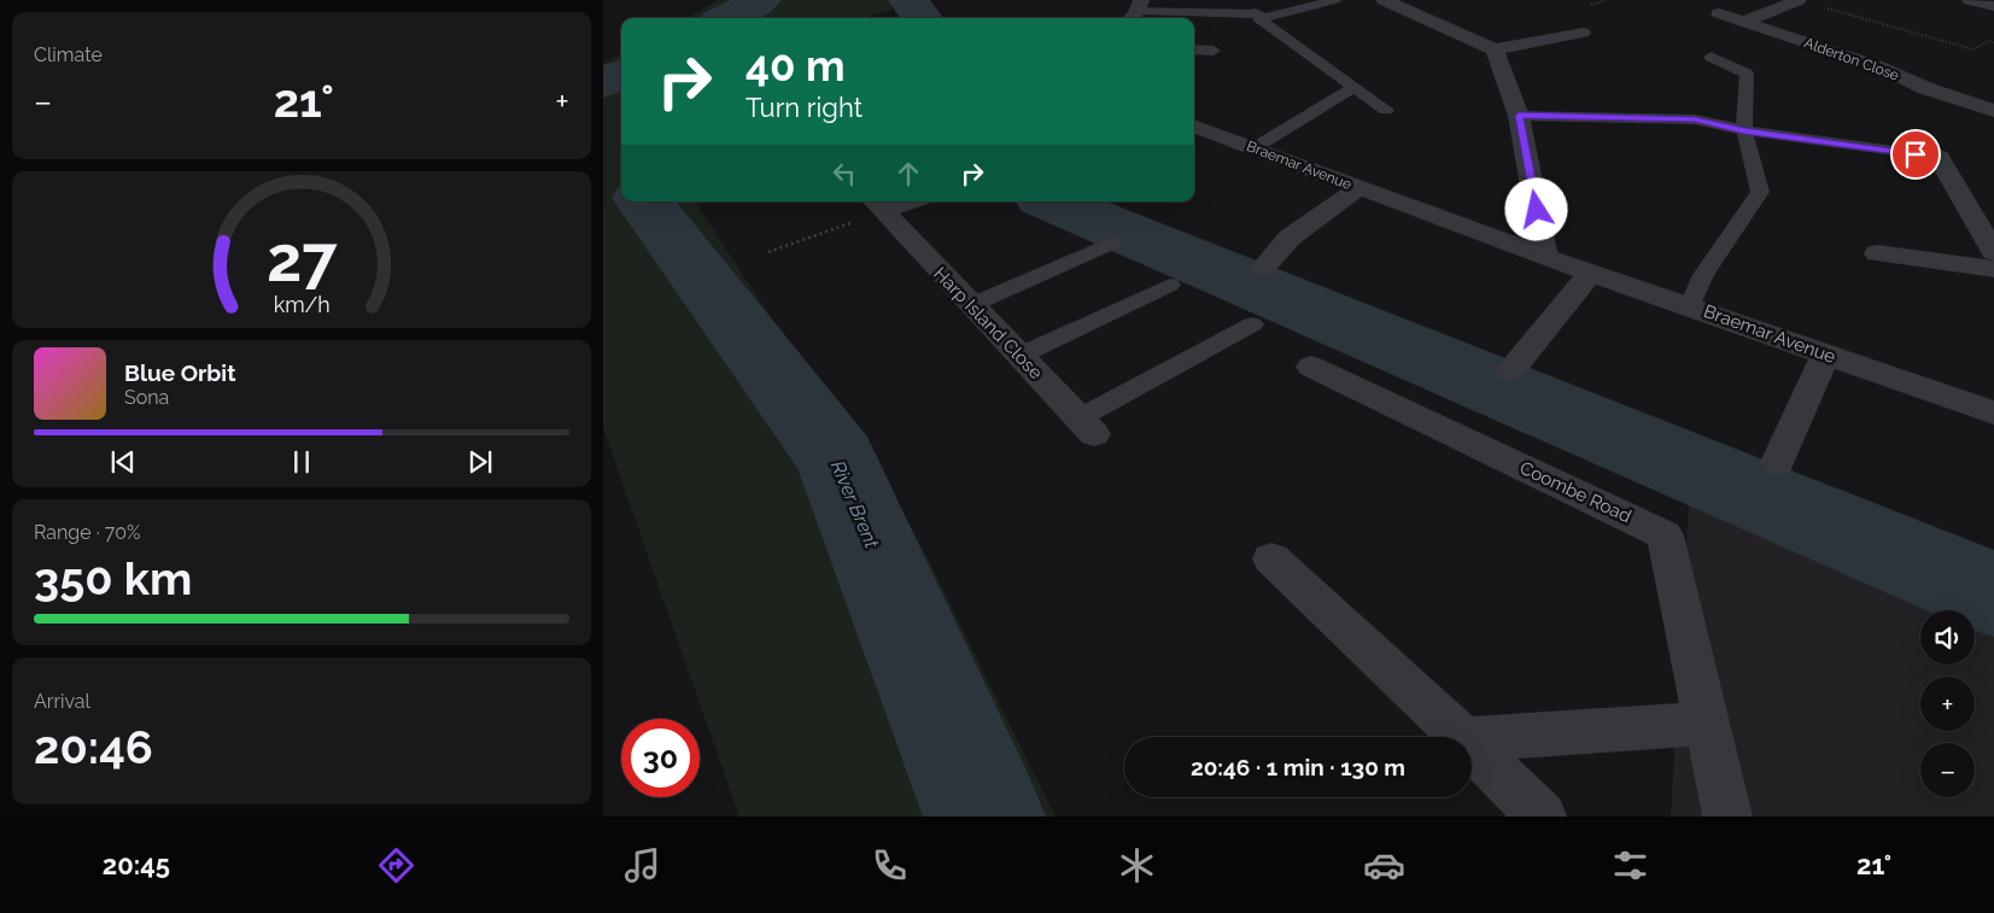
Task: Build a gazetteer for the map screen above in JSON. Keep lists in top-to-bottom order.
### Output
{
  "streets": {
    "street": [
      "Alderton Close",
      "Braemar Avenue",
      "Harp Island Close",
      "Coombe Road"
    ]
  },
  "water": ["River Brent"],
  "page": {
    "tile": [
      "Climate",
      ["Range · 70%", "350 km"],
      ["Arrival", "20:46"]
    ],
    "turn": ["40 m", "Turn right"],
    "heat": ["−", "21°", "+"],
    "song": ["Blue Orbit", "Sona"],
    "map_buttons": ["+", "−"],
    "limit": "30",
    "trip": "20:46 · 1 min · 130 m",
    "tabs": ["20:45", "21°"],
    "gauge": ["27", "km/h"]
  }
}
